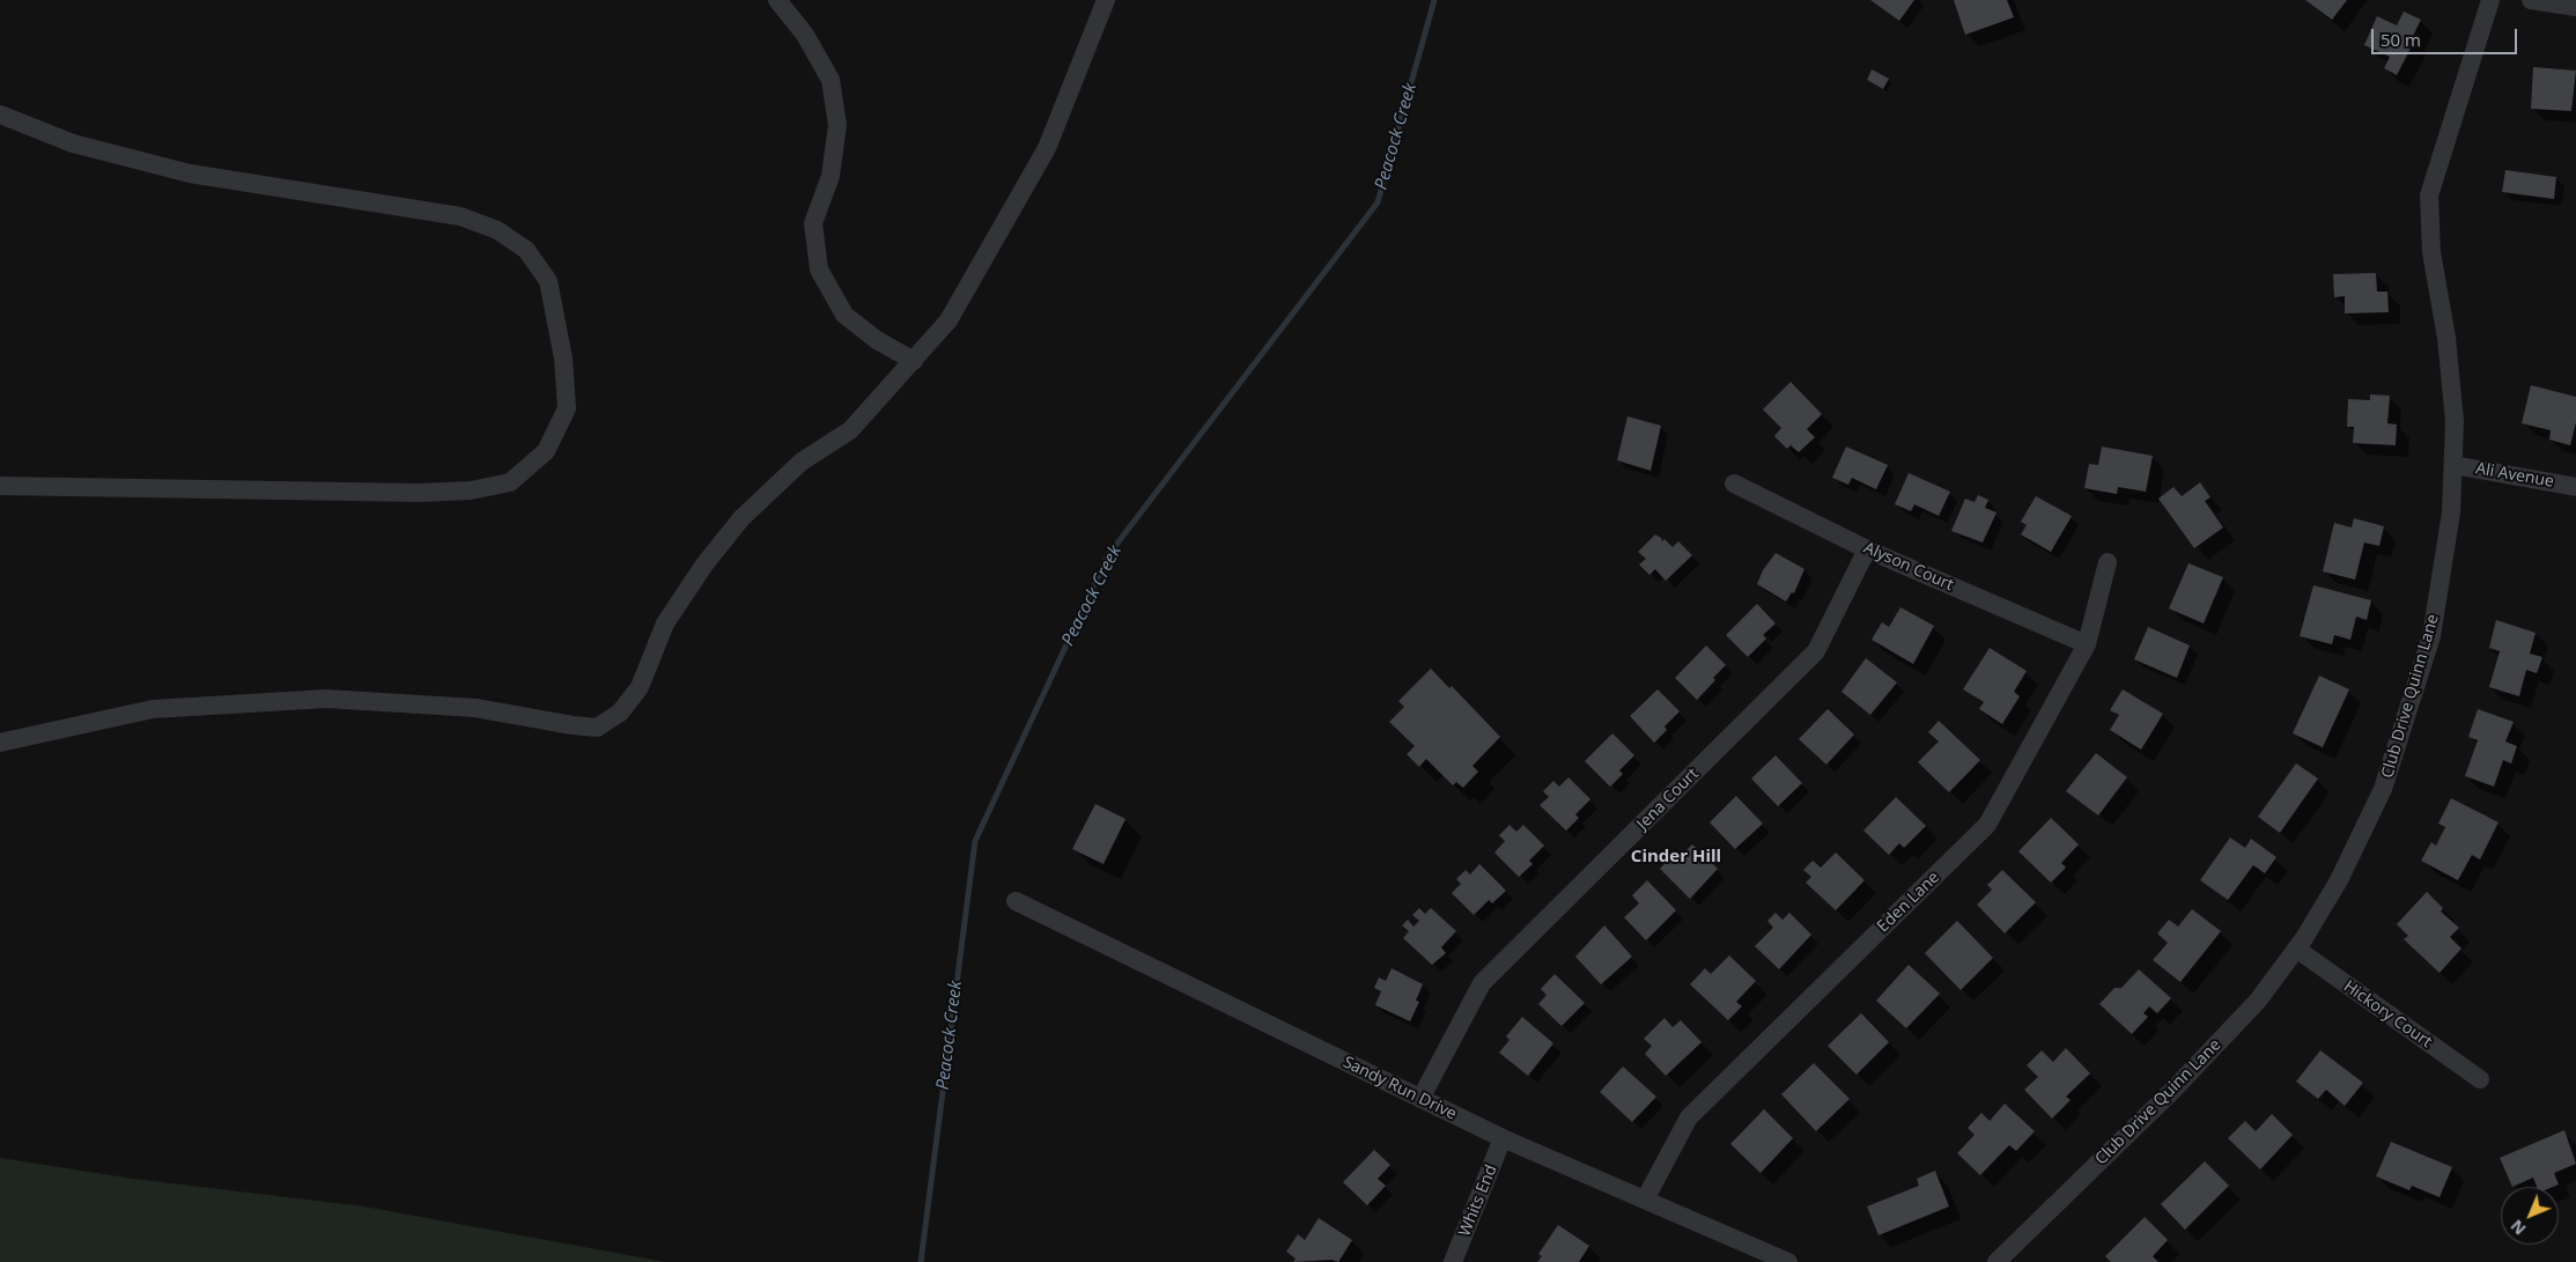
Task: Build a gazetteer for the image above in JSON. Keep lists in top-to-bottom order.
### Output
{
  "streets": {
    "street": [
      "Ali Avenue",
      "Alyson Court",
      "Club Drive Quinn Lane",
      "Jena Court",
      "Eden Lane",
      "Hickory Court",
      "Sandy Run Drive",
      "Whits End"
    ]
  },
  "crossings": [
    ["Ali Avenue", "Club Drive Quinn Lane"],
    ["Alyson Court", "Jena Court"],
    ["Alyson Court", "Eden Lane"],
    ["Club Drive Quinn Lane", "Hickory Court"],
    ["Jena Court", "Sandy Run Drive"],
    ["Eden Lane", "Sandy Run Drive"],
    ["Sandy Run Drive", "Whits End"]
  ],
  "districts": ["Cinder Hill"],
  "water": ["Peacock Creek"],
  "scale_bar": "50 m",
  "north": "bottom left"
}
